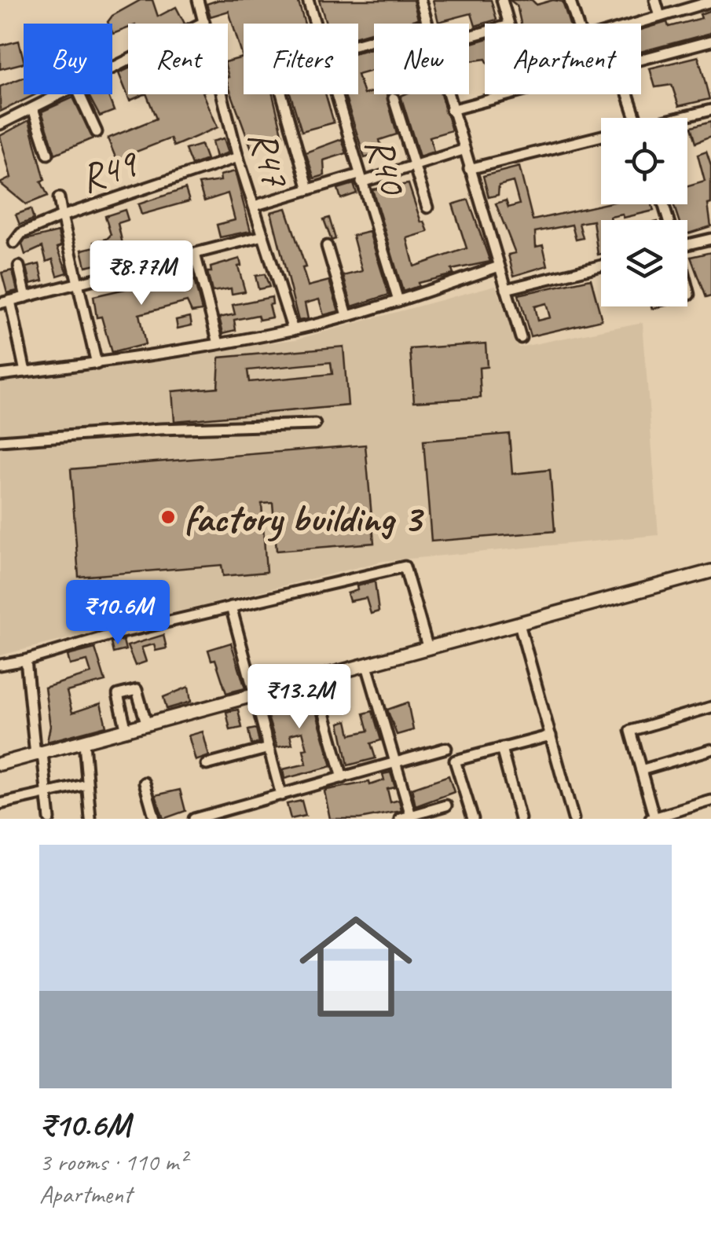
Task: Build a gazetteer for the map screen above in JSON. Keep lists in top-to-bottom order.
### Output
{
  "streets": {
    "street": ["R47", "R40", "R49"]
  },
  "crossings": [
    ["R47", "R49"]
  ],
  "places": ["factory building 3"],
  "page": {
    "chip": [
      "Buy",
      "Rent",
      "Filters",
      "New",
      "Apartment"
    ],
    "price": ["₹8.77M", "₹10.6M", "₹13.2M"],
    "list": [
      {
        "name": "₹10.6M",
        "note": "3 rooms · 110 m² · Apartment"
      }
    ]
  }
}
